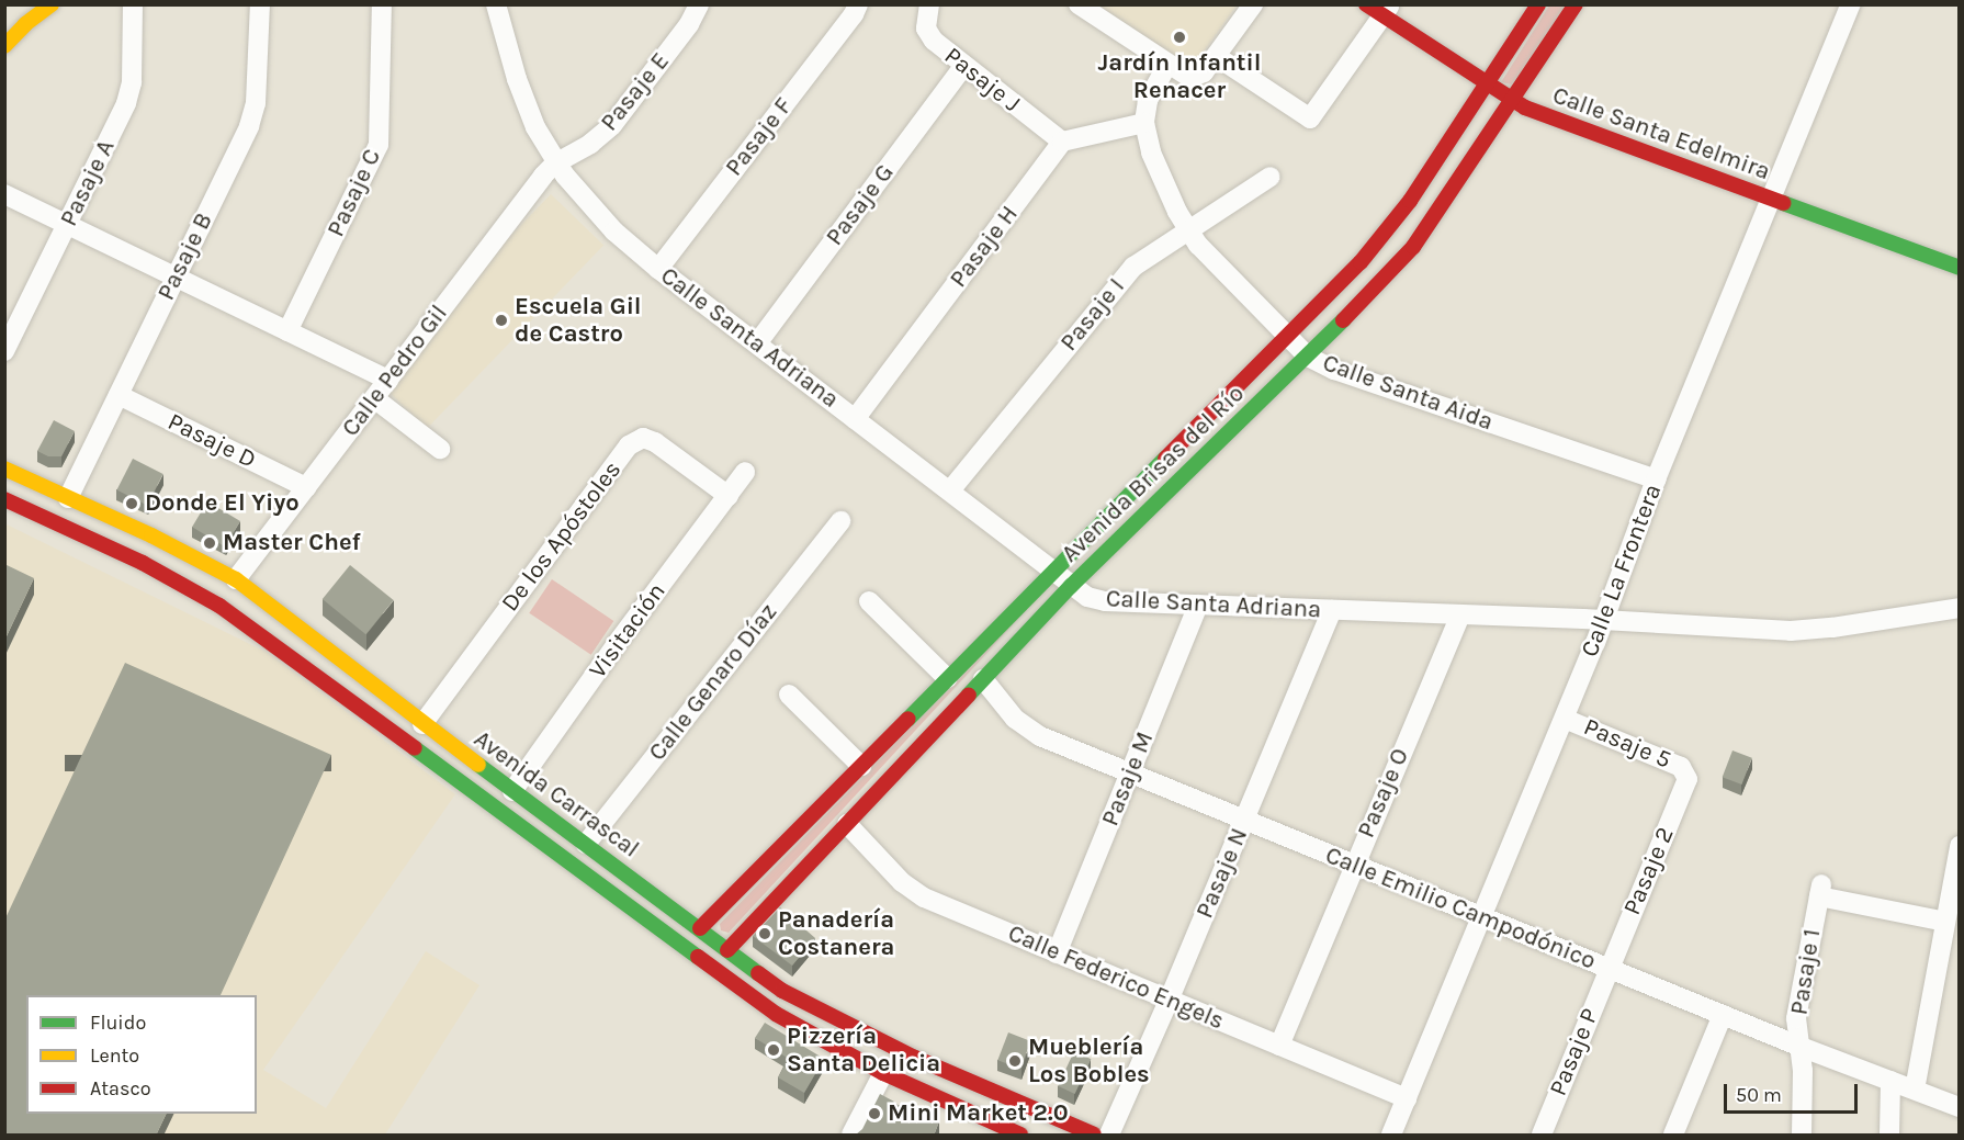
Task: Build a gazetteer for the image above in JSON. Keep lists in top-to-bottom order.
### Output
{
  "streets": {
    "street": [
      "Pasaje J",
      "Pasaje E",
      "Calle Santa Edelmira",
      "Pasaje F",
      "Pasaje A",
      "Pasaje C",
      "Pasaje G",
      "Pasaje H",
      "Pasaje B",
      "Pasaje I",
      "Calle Santa Adriana",
      "Calle Pedro Gil",
      "Calle Santa Aida",
      "Pasaje D",
      "Avenida Brisas del Río",
      "De los Apóstoles",
      "Calle La Frontera",
      "Visitación",
      "Calle Genaro Díaz",
      "Pasaje 5",
      "Pasaje M",
      "Pasaje O",
      "Avenida Carrascal",
      "Pasaje 2",
      "Pasaje N",
      "Calle Emilio Campodónico",
      "Pasaje 1",
      "Calle Federico Engels",
      "Pasaje P"
    ]
  },
  "crossings": [
    ["Pasaje J", "Pasaje G"],
    ["Pasaje J", "Pasaje H"],
    ["Pasaje E", "Calle Santa Adriana"],
    ["Pasaje E", "Calle Pedro Gil"],
    ["Calle Santa Edelmira", "Avenida Brisas del Río"],
    ["Calle Santa Edelmira", "Calle La Frontera"],
    ["Pasaje F", "Calle Santa Adriana"],
    ["Pasaje G", "Calle Santa Adriana"],
    ["Pasaje H", "Calle Santa Adriana"],
    ["Pasaje B", "Pasaje D"],
    ["Pasaje B", "Avenida Carrascal"],
    ["Pasaje I", "Calle Santa Adriana"],
    ["Pasaje I", "Calle Santa Aida"],
    ["Calle Santa Adriana", "Calle Pedro Gil"],
    ["Calle Santa Adriana", "Avenida Brisas del Río"],
    ["Calle Santa Adriana", "Calle La Frontera"],
    ["Calle Santa Adriana", "Pasaje M"],
    ["Calle Santa Adriana", "Pasaje O"],
    ["Calle Santa Adriana", "Pasaje N"],
    ["Calle Pedro Gil", "Pasaje D"],
    ["Calle Pedro Gil", "Avenida Carrascal"],
    ["Calle Santa Aida", "Avenida Brisas del Río"],
    ["Calle Santa Aida", "Calle La Frontera"],
    ["Avenida Brisas del Río", "Avenida Carrascal"],
    ["Avenida Brisas del Río", "Calle Emilio Campodónico"],
    ["Avenida Brisas del Río", "Calle Federico Engels"],
    ["De los Apóstoles", "Visitación"],
    ["De los Apóstoles", "Avenida Carrascal"],
    ["Calle La Frontera", "Pasaje 5"],
    ["Calle La Frontera", "Calle Emilio Campodónico"],
    ["Calle La Frontera", "Calle Federico Engels"],
    ["Visitación", "Avenida Carrascal"],
    ["Calle Genaro Díaz", "Avenida Carrascal"],
    ["Pasaje 5", "Pasaje 2"],
    ["Pasaje M", "Calle Emilio Campodónico"],
    ["Pasaje M", "Calle Federico Engels"],
    ["Pasaje O", "Calle Emilio Campodónico"],
    ["Pasaje O", "Calle Federico Engels"],
    ["Pasaje 2", "Calle Emilio Campodónico"],
    ["Pasaje 2", "Pasaje P"],
    ["Pasaje N", "Calle Emilio Campodónico"],
    ["Pasaje N", "Calle Federico Engels"],
    ["Calle Emilio Campodónico", "Pasaje 1"],
    ["Calle Emilio Campodónico", "Pasaje P"]
  ],
  "places": [
    "Jardín Infantil Renacer",
    "Escuela Gil de Castro",
    "Donde El Yiyo",
    "Master Chef",
    "Panadería Costanera",
    "Pizzería Santa Delicia",
    "Mueblería Los Bobles",
    "Mini Market 2.0"
  ],
  "legend": ["Fluido", "Lento", "Atasco"],
  "scale_bar": "50 m"
}
